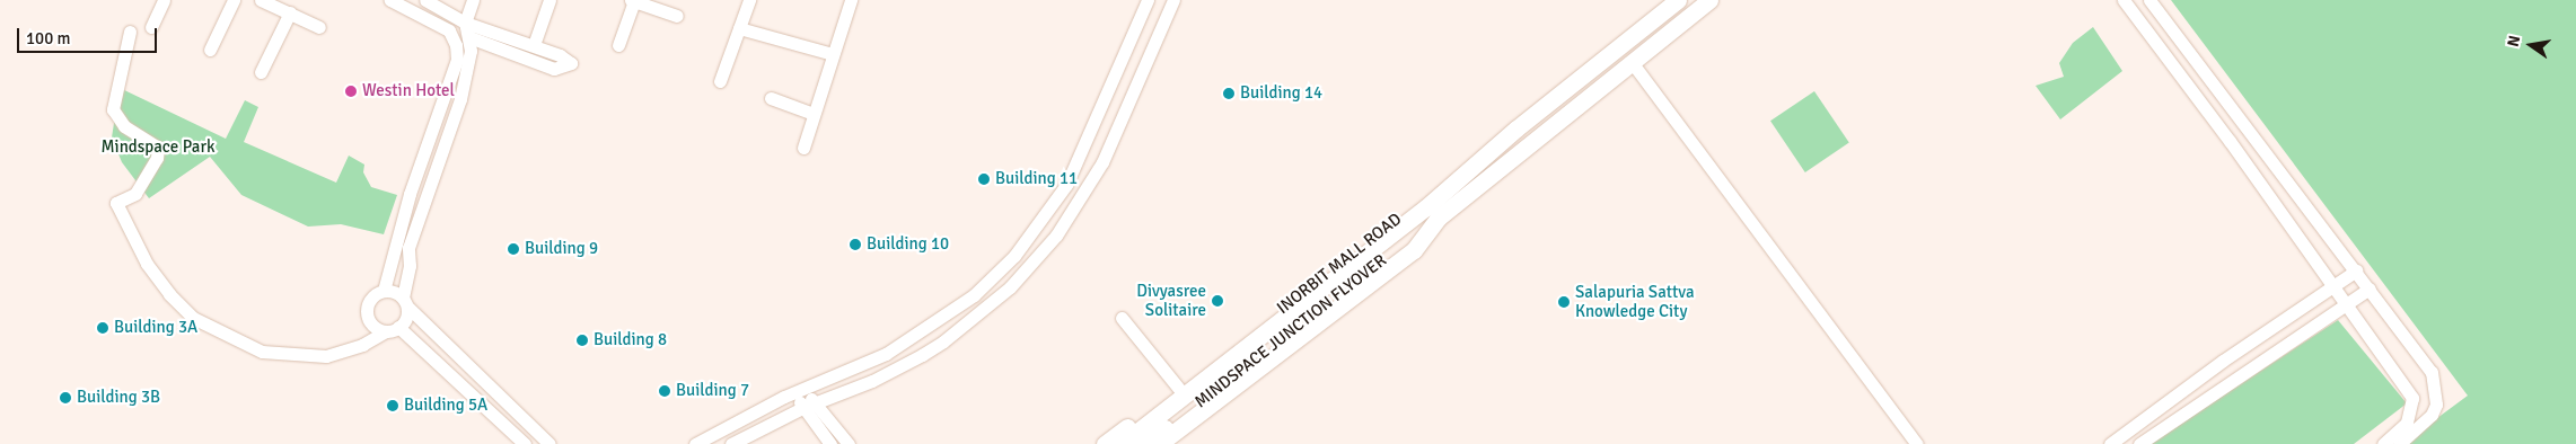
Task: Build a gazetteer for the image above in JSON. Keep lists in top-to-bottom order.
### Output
{
  "streets": {
    "main road": ["INORBIT MALL ROAD", "MINDSPACE JUNCTION FLYOVER"]
  },
  "crossings": [
    ["INORBIT MALL ROAD", "MINDSPACE JUNCTION FLYOVER"]
  ],
  "parks": ["Mindspace Park"],
  "places": [
    "Westin Hotel",
    "Building 14",
    "Building 11",
    "Building 10",
    "Building 9",
    "Divyasree Solitaire",
    "Salapuria Sattva Knowledge City",
    "Building 3A",
    "Building 8",
    "Building 7",
    "Building 3B",
    "Building 5A"
  ],
  "scale_bar": "100 m",
  "north": "left"
}
